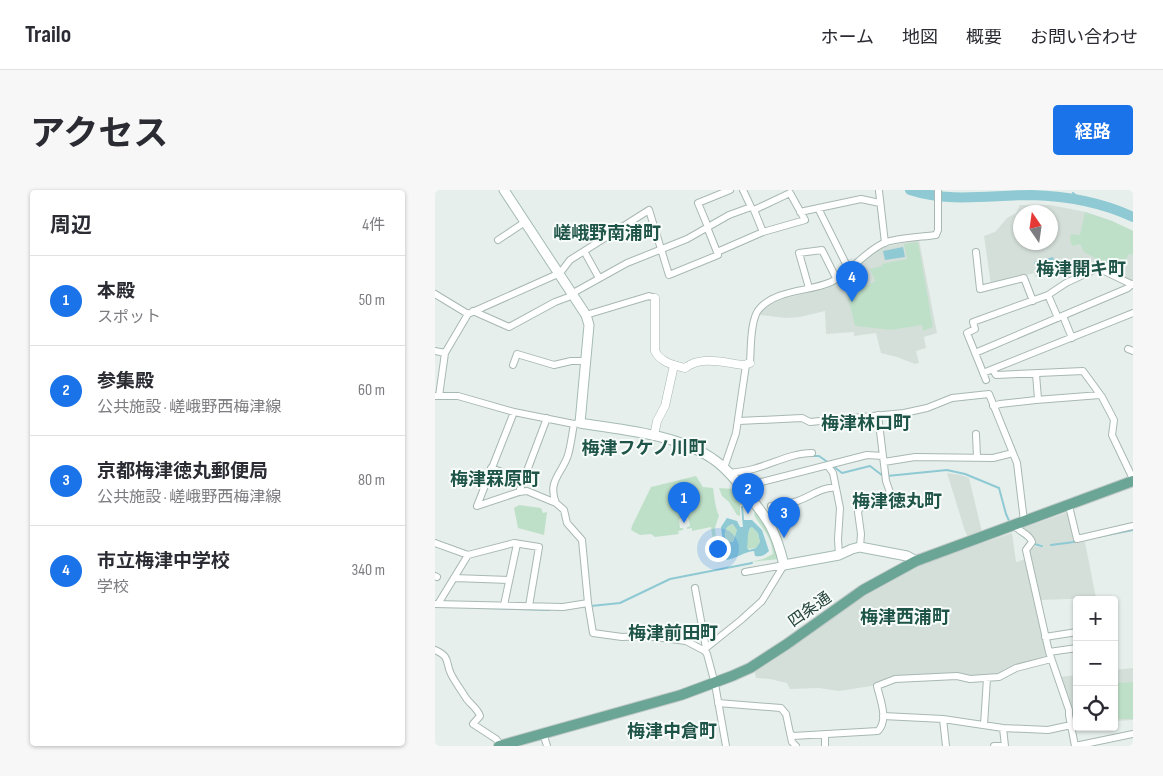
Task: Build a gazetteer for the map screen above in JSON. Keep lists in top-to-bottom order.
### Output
{
  "streets": {
    "main road": ["四条通"]
  },
  "districts": [
    "嵯峨野南浦町",
    "梅津開キ町",
    "梅津林口町",
    "梅津フケノ川町",
    "梅津罧原町",
    "梅津徳丸町",
    "梅津西浦町",
    "梅津前田町",
    "梅津中倉町"
  ],
  "north": "top",
  "page": {
    "header": "Trailo",
    "nav": [
      "ホーム",
      "地図",
      "概要",
      "お問い合わせ"
    ],
    "title": "アクセス",
    "buttons": "経路",
    "heading": ["周辺", "4件"],
    "list": [
      {
        "mark": "1",
        "name": "本殿",
        "note": "スポット",
        "value": "50 m"
      },
      {
        "mark": "2",
        "name": "参集殿",
        "note": "公共施設 · 嵯峨野西梅津線",
        "value": "60 m"
      },
      {
        "mark": "3",
        "name": "京都梅津徳丸郵便局",
        "note": "公共施設 · 嵯峨野西梅津線",
        "value": "80 m"
      },
      {
        "mark": "4",
        "name": "市立梅津中学校",
        "note": "学校",
        "value": "340 m"
      }
    ],
    "pins": [
      "4",
      "2",
      "1",
      "3"
    ],
    "map_buttons": ["+", "−"]
  }
}
